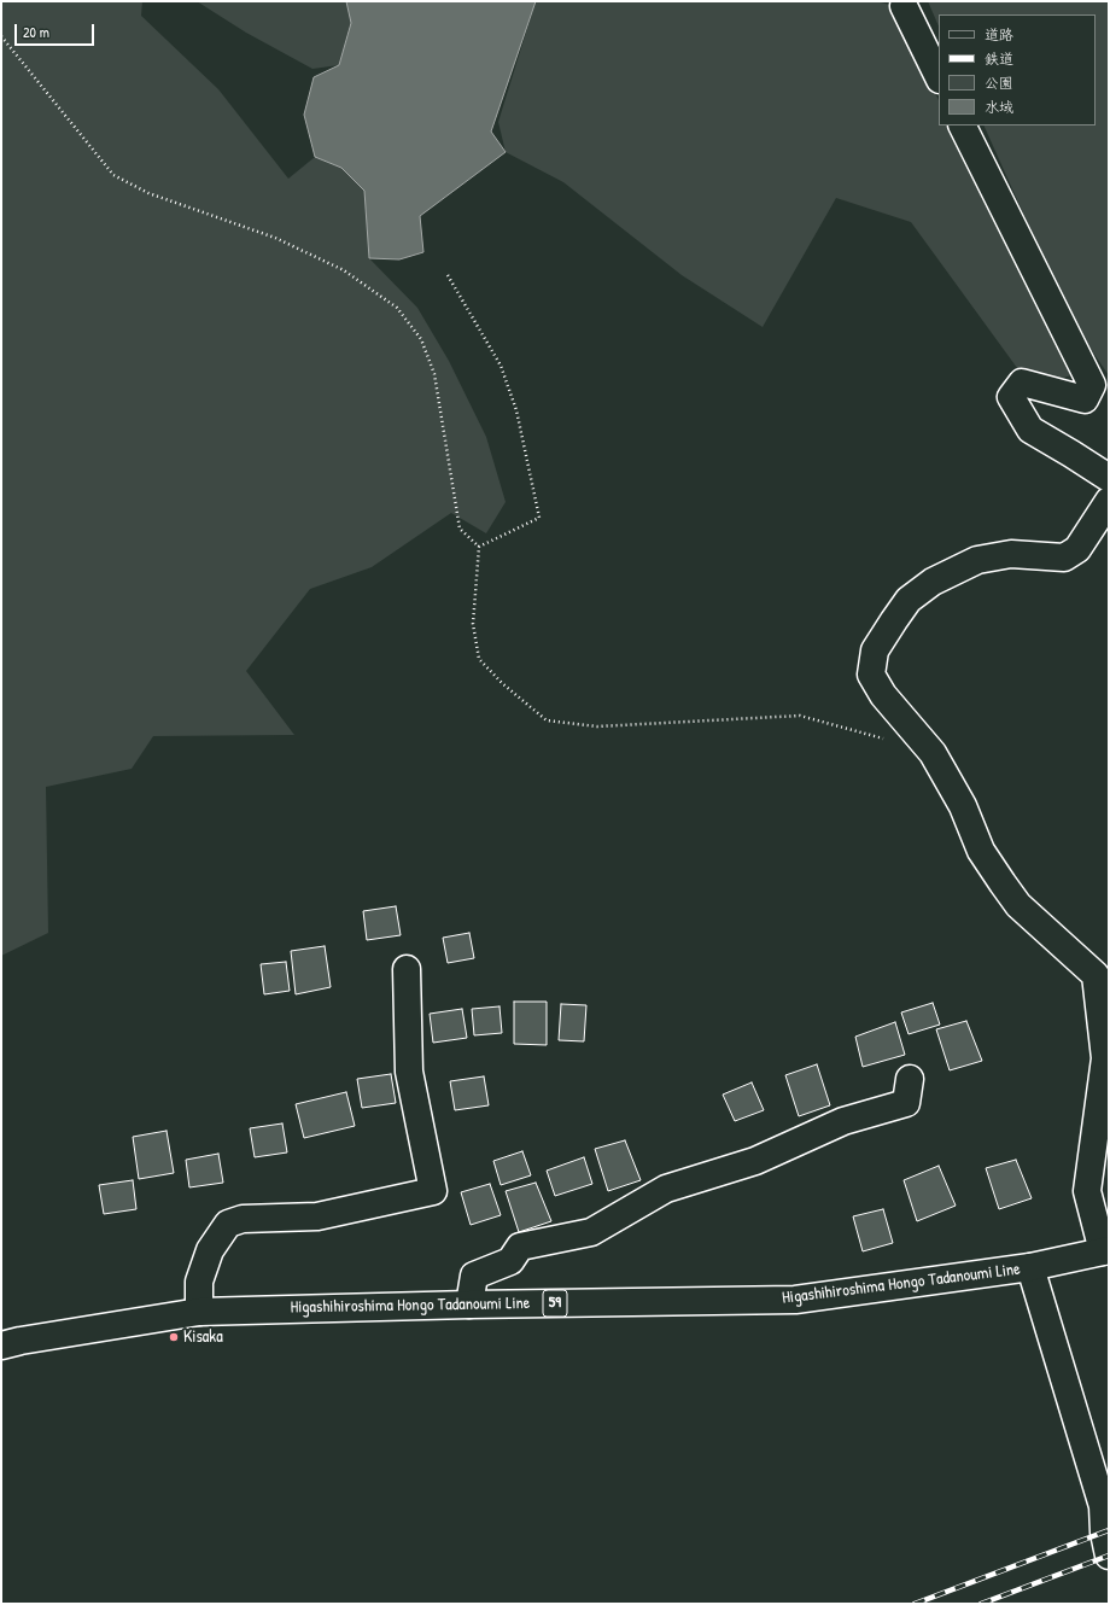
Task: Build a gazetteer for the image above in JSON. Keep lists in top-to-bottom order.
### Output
{
  "streets": {
    "street": ["Higashihiroshima Hongo Tadanoumi Line", "59"]
  },
  "places": ["Kisaka"],
  "legend": [
    "道路",
    "鉄道",
    "公園",
    "水域"
  ],
  "scale_bar": "20 m"
}
